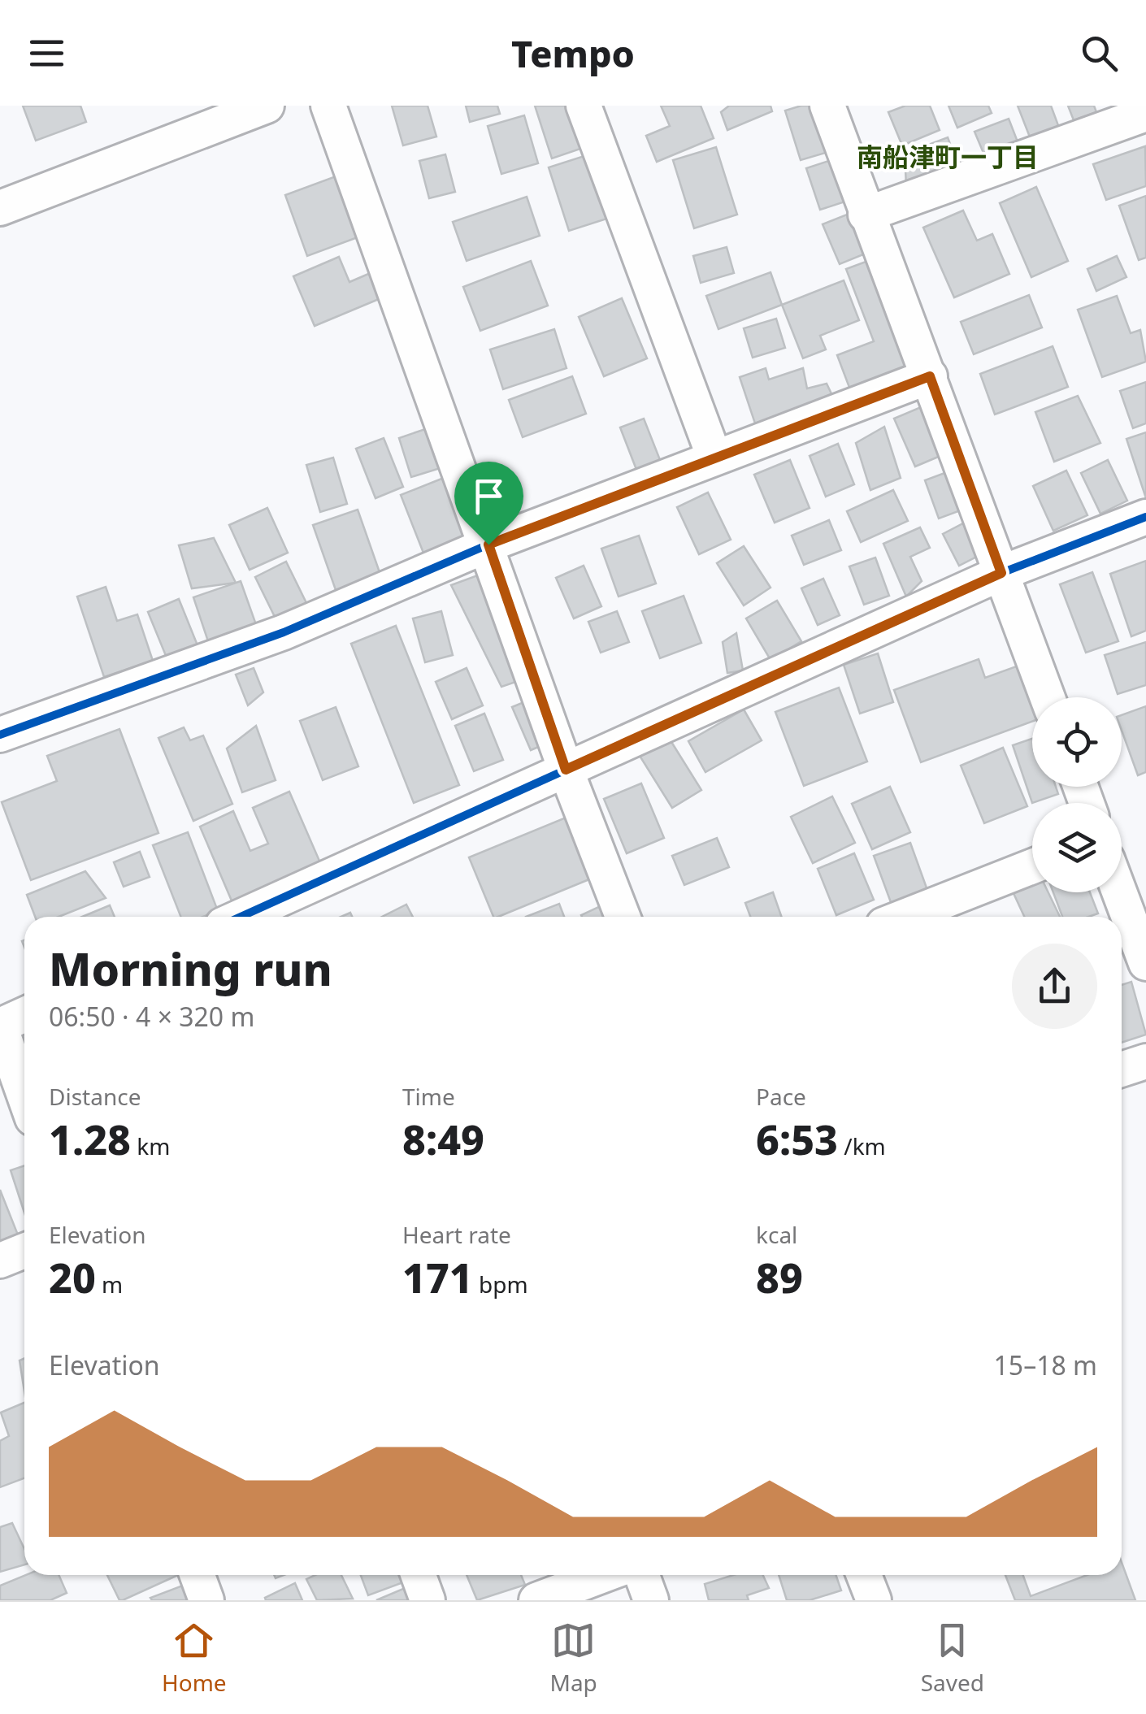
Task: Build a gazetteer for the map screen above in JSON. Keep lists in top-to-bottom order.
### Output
{
  "districts": ["南船津町一丁目"],
  "page": {
    "header": "Tempo",
    "heading": ["Morning run", "06:50 · 4 × 320 m"],
    "stats": [
      ["Distance", "1.28 km"],
      ["Time", "8:49"],
      ["Pace", "6:53 /km"],
      ["Elevation", "20 m"],
      ["Heart rate", "171 bpm"],
      ["kcal", "89"]
    ],
    "chart": ["Elevation", "15–18 m"],
    "tabs": ["Home", "Map", "Saved"]
  }
}
